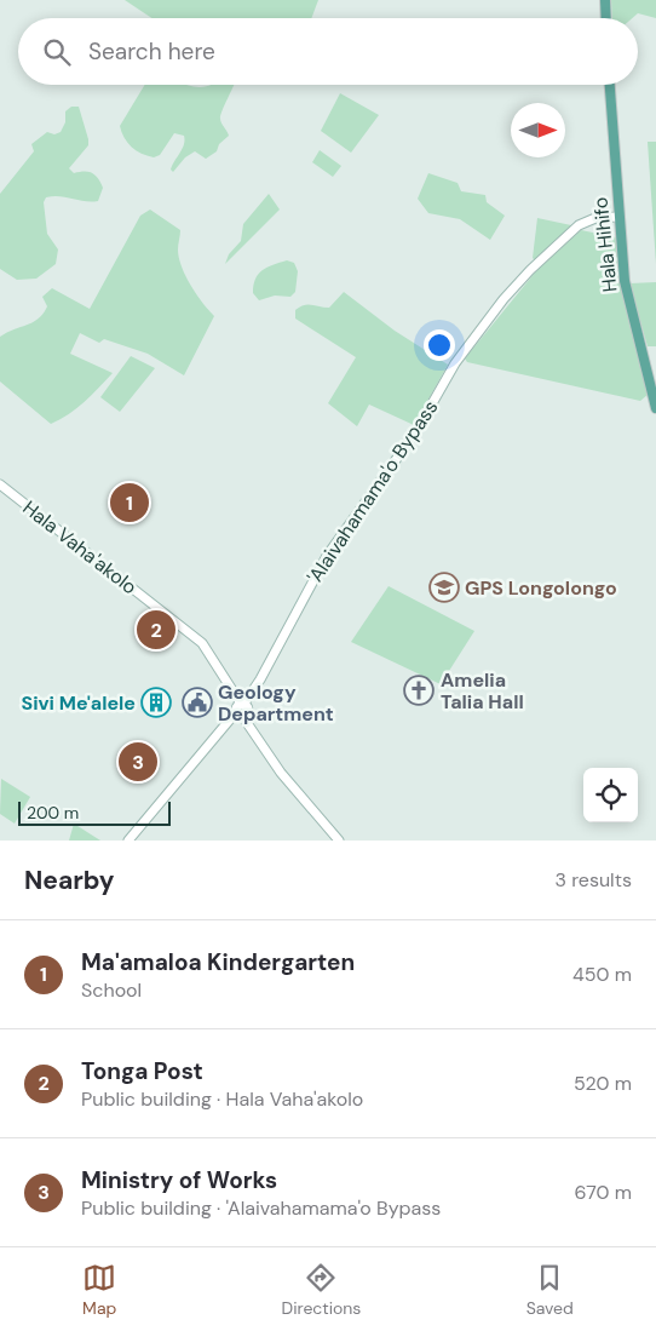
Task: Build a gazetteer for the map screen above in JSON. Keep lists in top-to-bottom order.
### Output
{
  "streets": {
    "main road": ["Hala Hihifo", "'Alaivahamama'o Bypass", "Hala Vaha'akolo"]
  },
  "crossings": [
    ["Hala Hihifo", "'Alaivahamama'o Bypass"],
    ["'Alaivahamama'o Bypass", "Hala Vaha'akolo"]
  ],
  "places": {
    "school or university": ["GPS Longolongo"],
    "church": ["Amelia Talia Hall"],
    "building": ["Sivi Me'alele"],
    "public building": ["Geology Department"]
  },
  "scale_bar": "200 m",
  "north": "right",
  "page": {
    "search": "Search here",
    "pins": ["1", "2", "3"],
    "scale": "200 m",
    "heading": ["Nearby", "3 results"],
    "list": [
      {
        "mark": "1",
        "name": "Ma'amaloa Kindergarten",
        "note": "School",
        "value": "450 m"
      },
      {
        "mark": "2",
        "name": "Tonga Post",
        "note": "Public building · Hala Vaha'akolo",
        "value": "520 m"
      },
      {
        "mark": "3",
        "name": "Ministry of Works",
        "note": "Public building · 'Alaivahamama'o Bypass",
        "value": "670 m"
      }
    ],
    "nav": ["Map", "Directions", "Saved"]
  }
}
